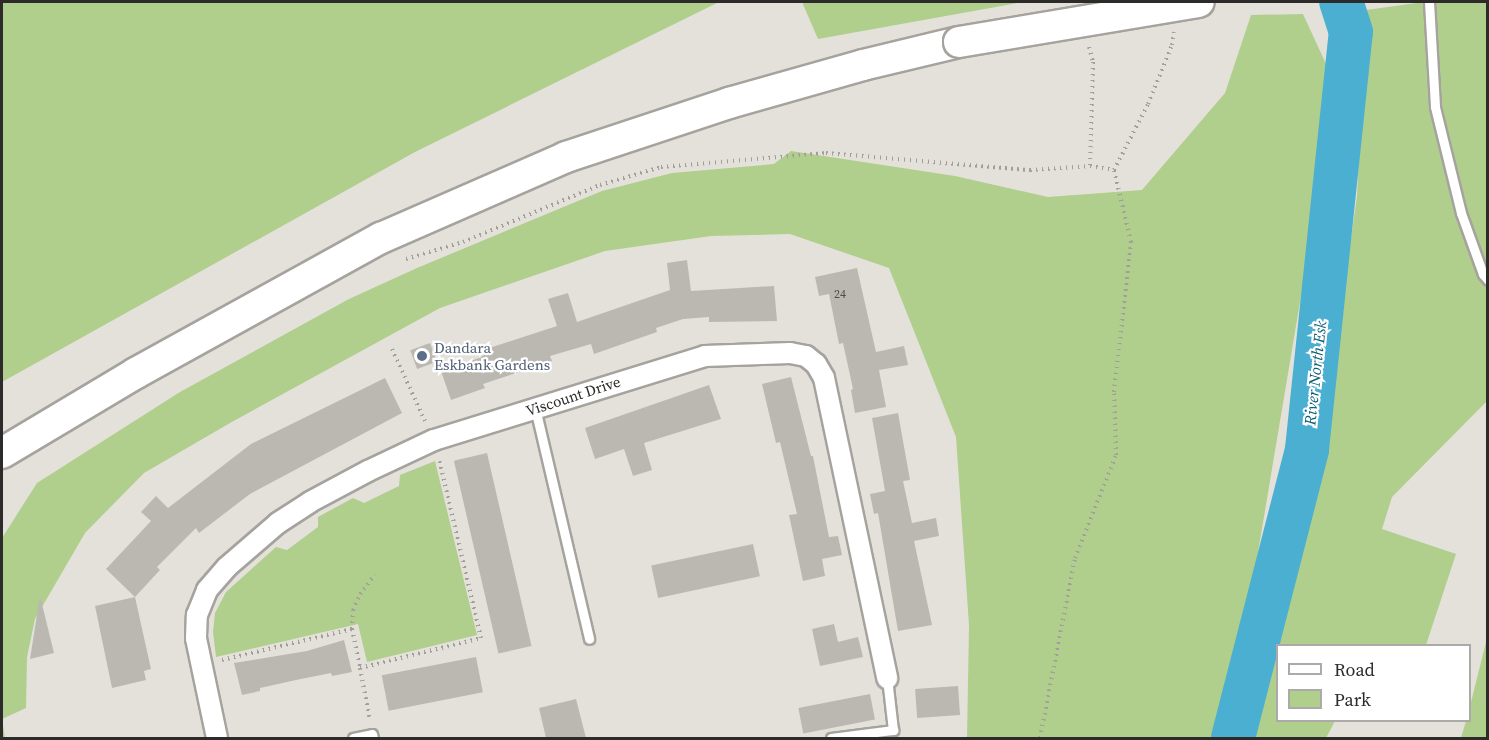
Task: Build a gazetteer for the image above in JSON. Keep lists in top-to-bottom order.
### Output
{
  "streets": {
    "street": ["Viscount Drive"]
  },
  "water": ["River North Esk"],
  "places": ["Dandara Eskbank Gardens"],
  "house_numbers": ["24"],
  "legend": ["Road", "Park"]
}
